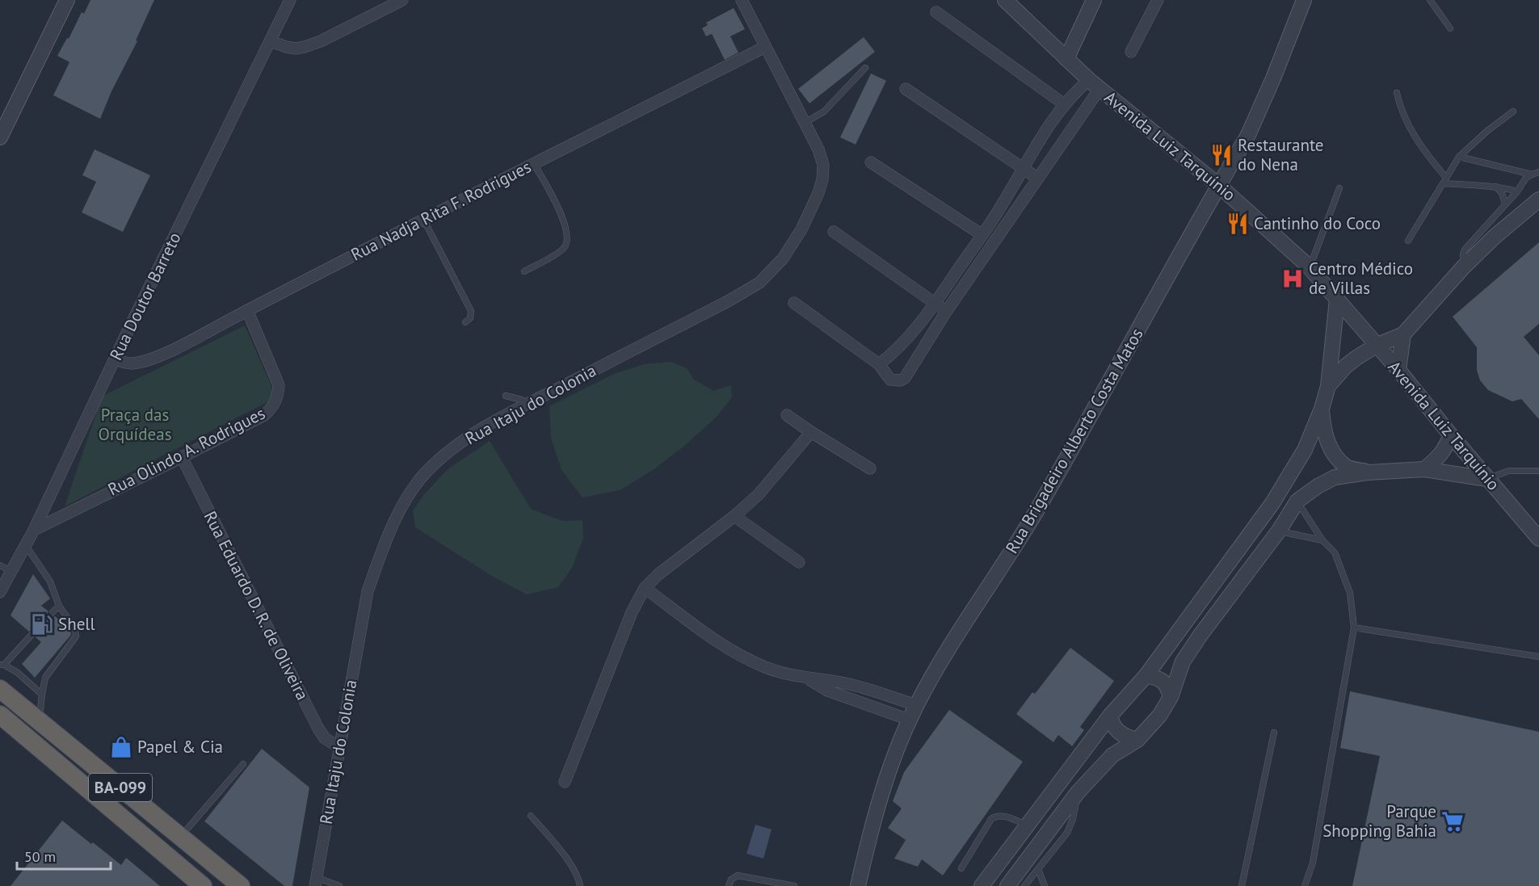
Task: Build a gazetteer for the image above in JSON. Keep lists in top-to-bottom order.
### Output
{
  "streets": {
    "highway": ["BA-099"],
    "street": [
      "Avenida Luiz Tarquínio",
      "Rua Nadja Rita F. Rodrigues",
      "Rua Doutor Barreto",
      "Rua Itaju do Colonia",
      "Rua Brigadeiro Alberto Costa Matos",
      "Rua Olindo A. Rodrigues",
      "Rua Eduardo D. R. de Oliveira"
    ]
  },
  "crossings": [
    ["Avenida Luiz Tarquínio", "Rua Brigadeiro Alberto Costa Matos"],
    ["Rua Nadja Rita F. Rodrigues", "Rua Doutor Barreto"],
    ["Rua Nadja Rita F. Rodrigues", "Rua Itaju do Colonia"],
    ["Rua Nadja Rita F. Rodrigues", "Rua Olindo A. Rodrigues"],
    ["Rua Doutor Barreto", "Rua Olindo A. Rodrigues"],
    ["Rua Itaju do Colonia", "Rua Eduardo D. R. de Oliveira"],
    ["Rua Olindo A. Rodrigues", "Rua Eduardo D. R. de Oliveira"]
  ],
  "parks": ["Praça das Orquídeas"],
  "places": {
    "restaurant": ["Restaurante do Nena", "Cantinho do Coco"],
    "hospital": ["Centro Médico de Villas"],
    "fuel station": ["Shell"],
    "shop": ["Papel & Cia"],
    "supermarket": ["Parque Shopping Bahia"]
  },
  "scale_bar": "50 m"
}
